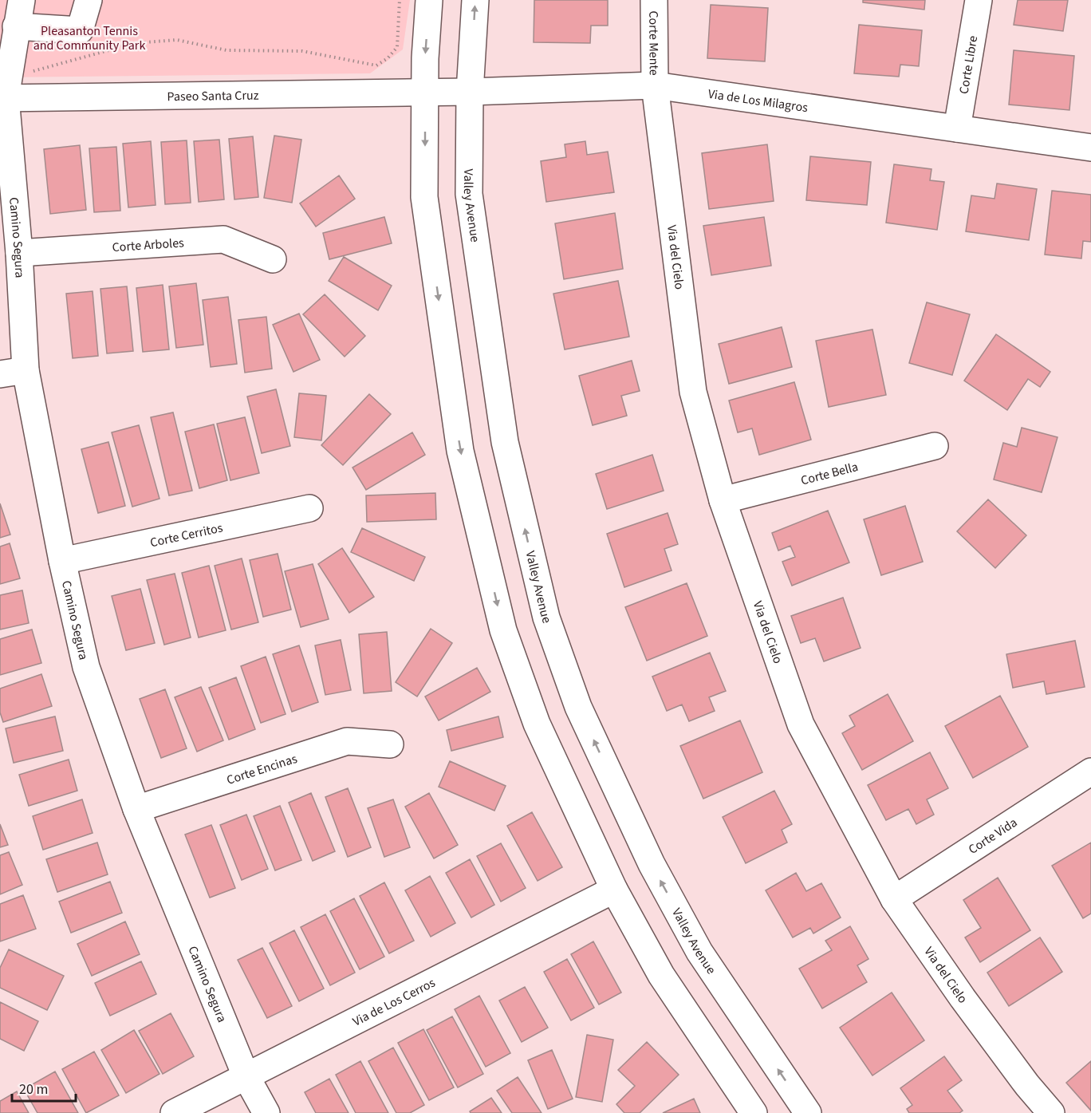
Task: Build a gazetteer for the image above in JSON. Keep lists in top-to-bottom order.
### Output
{
  "streets": {
    "street": [
      "Corte Mente",
      "Corte Libre",
      "Paseo Santa Cruz",
      "Via de Los Milagros",
      "Valley Avenue",
      "Camino Segura",
      "Corte Arboles",
      "Via del Cielo",
      "Corte Bella",
      "Corte Cerritos",
      "Corte Encinas",
      "Corte Vida",
      "Via de Los Cerros"
    ]
  },
  "crossings": [
    ["Corte Mente", "Via de Los Milagros"],
    ["Corte Mente", "Via del Cielo"],
    ["Corte Libre", "Via de Los Milagros"],
    ["Paseo Santa Cruz", "Via de Los Milagros"],
    ["Paseo Santa Cruz", "Camino Segura"],
    ["Via de Los Milagros", "Valley Avenue"],
    ["Via de Los Milagros", "Via del Cielo"],
    ["Camino Segura", "Corte Arboles"],
    ["Camino Segura", "Corte Cerritos"],
    ["Camino Segura", "Corte Encinas"],
    ["Camino Segura", "Via de Los Cerros"],
    ["Via del Cielo", "Corte Bella"],
    ["Via del Cielo", "Corte Vida"]
  ],
  "parks": ["Pleasanton Tennis and Community Park"],
  "scale_bar": "20 m"
}
